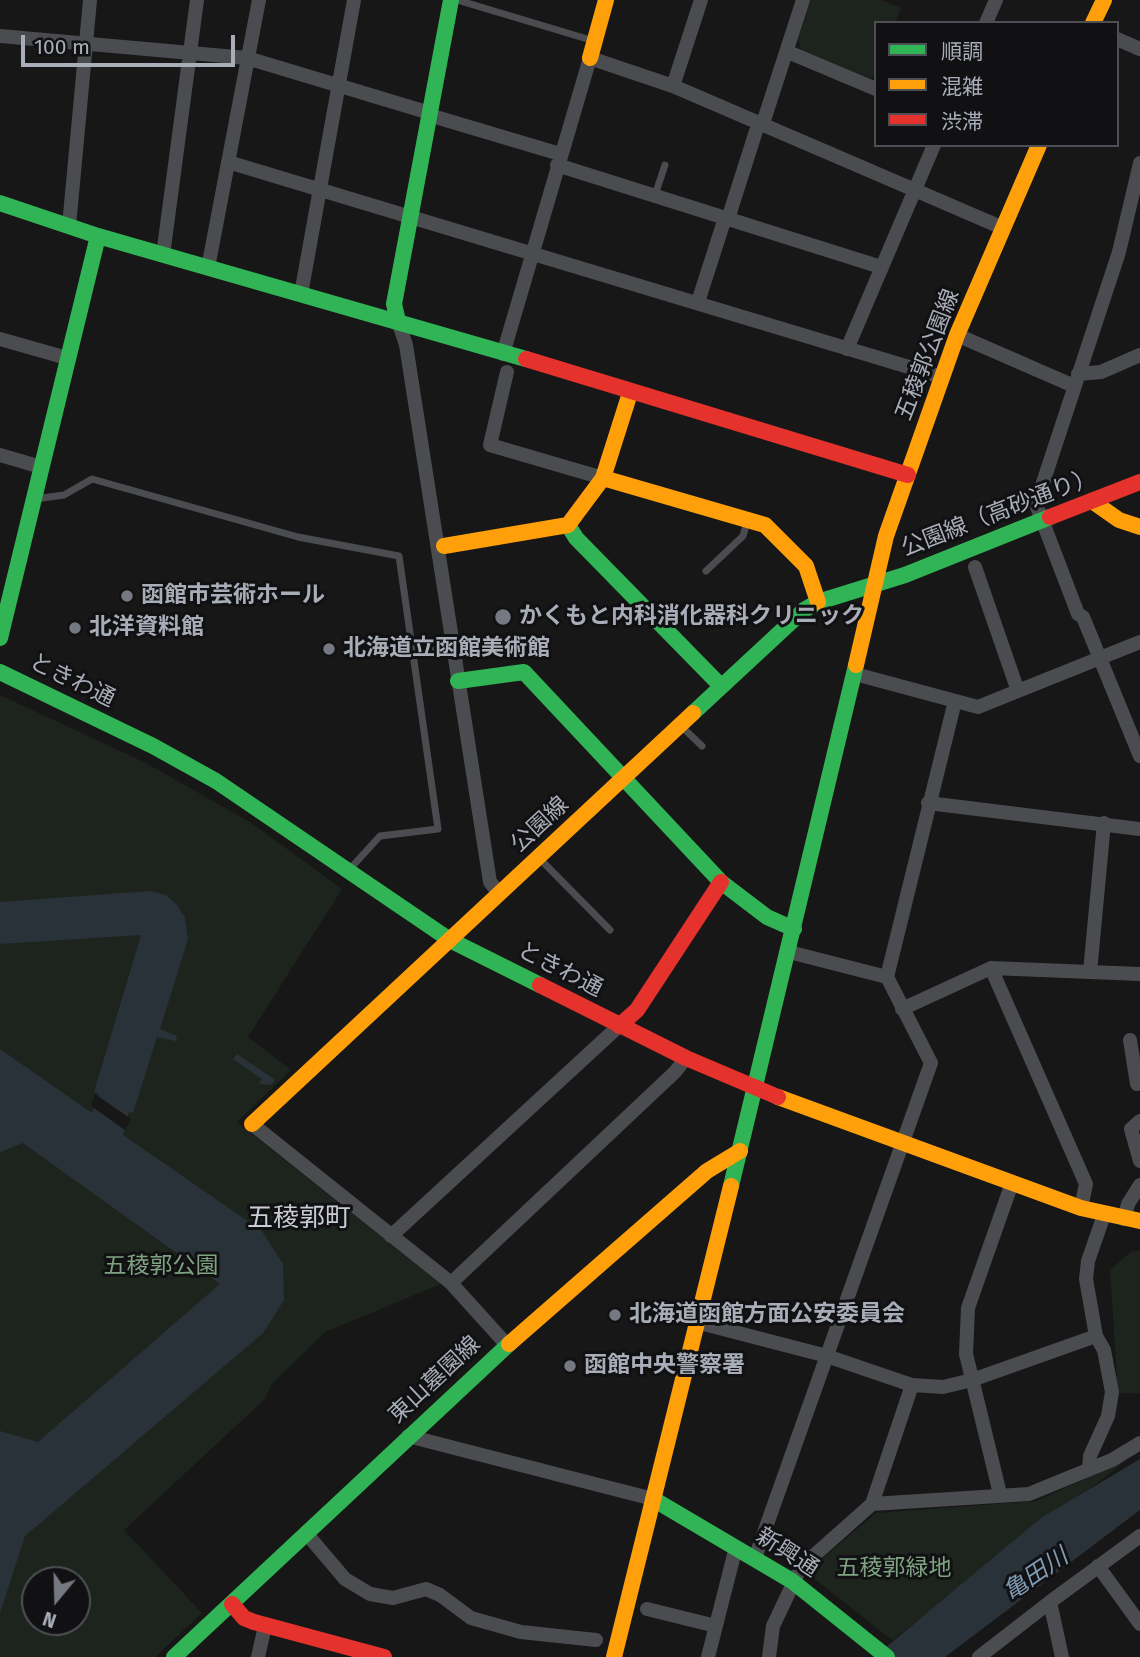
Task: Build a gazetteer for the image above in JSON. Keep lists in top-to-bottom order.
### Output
{
  "streets": {
    "street": [
      "五稜郭公園線",
      "公園線（高砂通り）",
      "ときわ通",
      "公園線",
      "東山墓園線",
      "新興通"
    ]
  },
  "crossings": [
    ["五稜郭公園線", "公園線（高砂通り）"],
    ["五稜郭公園線", "ときわ通"],
    ["五稜郭公園線", "公園線"],
    ["五稜郭公園線", "東山墓園線"],
    ["五稜郭公園線", "新興通"],
    ["公園線（高砂通り）", "公園線"],
    ["ときわ通", "公園線"]
  ],
  "districts": ["五稜郭町"],
  "water": ["亀田川"],
  "parks": ["五稜郭公園", "五稜郭緑地"],
  "places": [
    "函館市芸術ホール",
    "かくもと内科消化器科クリニック",
    "北洋資料館",
    "北海道立函館美術館",
    "北海道函館方面公安委員会",
    "函館中央警察署"
  ],
  "legend": ["順調", "混雑", "渋滞"],
  "scale_bar": "100 m",
  "north": "bottom"
}
